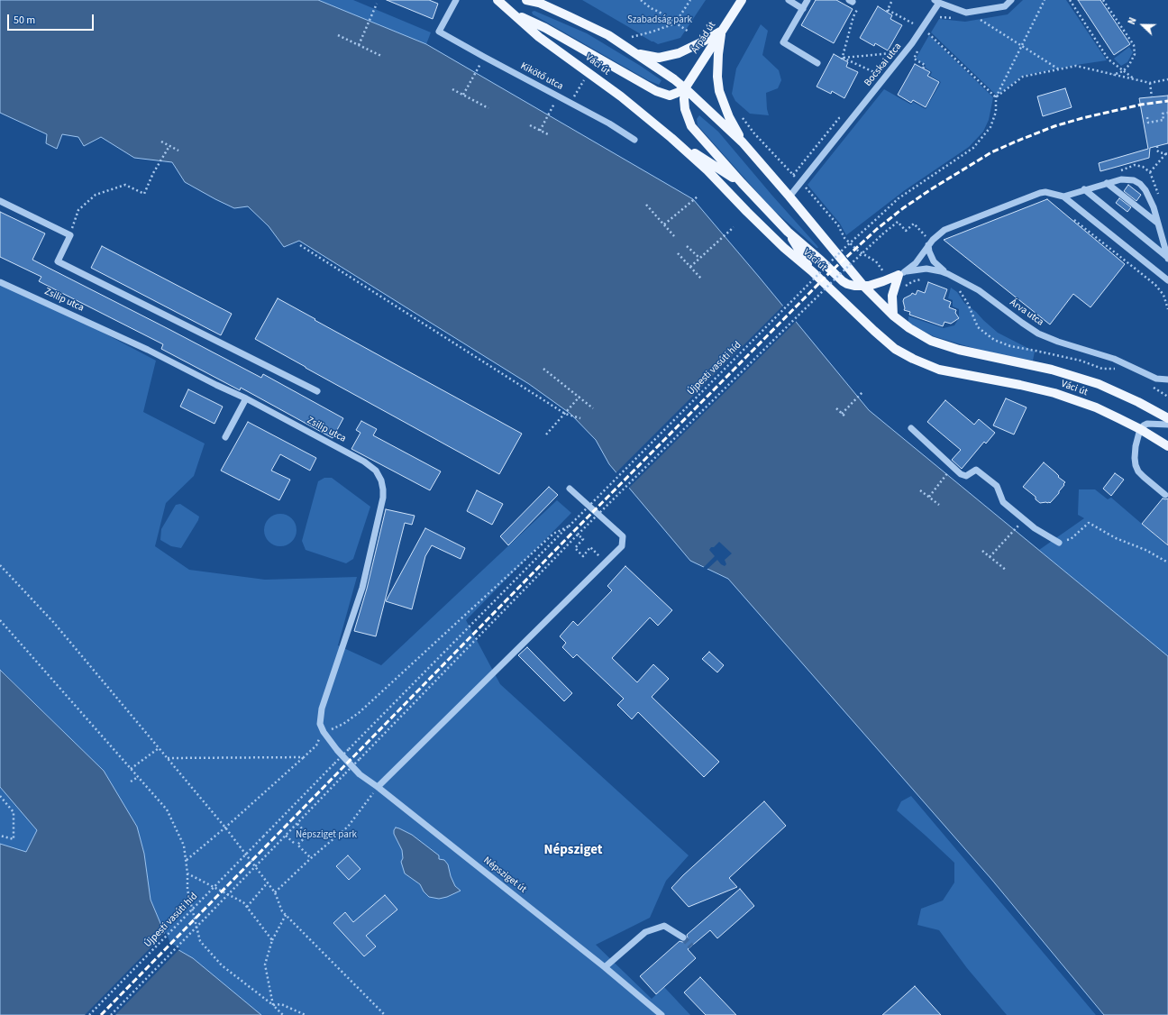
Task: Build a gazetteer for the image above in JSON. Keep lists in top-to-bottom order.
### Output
{
  "streets": {
    "main road": ["Árpád út", "Váci út"],
    "street": [
      "Bocskai utca",
      "Kikötő utca",
      "Zsilip utca",
      "Árva utca",
      "Népsziget út"
    ],
    "path": ["Újpesti vasúti híd"]
  },
  "crossings": [
    ["Árpád út", "Váci út"],
    ["Váci út", "Bocskai utca"],
    ["Zsilip utca", "Népsziget út"]
  ],
  "districts": ["Népsziget"],
  "parks": ["Szabadság park", "Népsziget park"],
  "scale_bar": "50 m",
  "north": "left"
}
